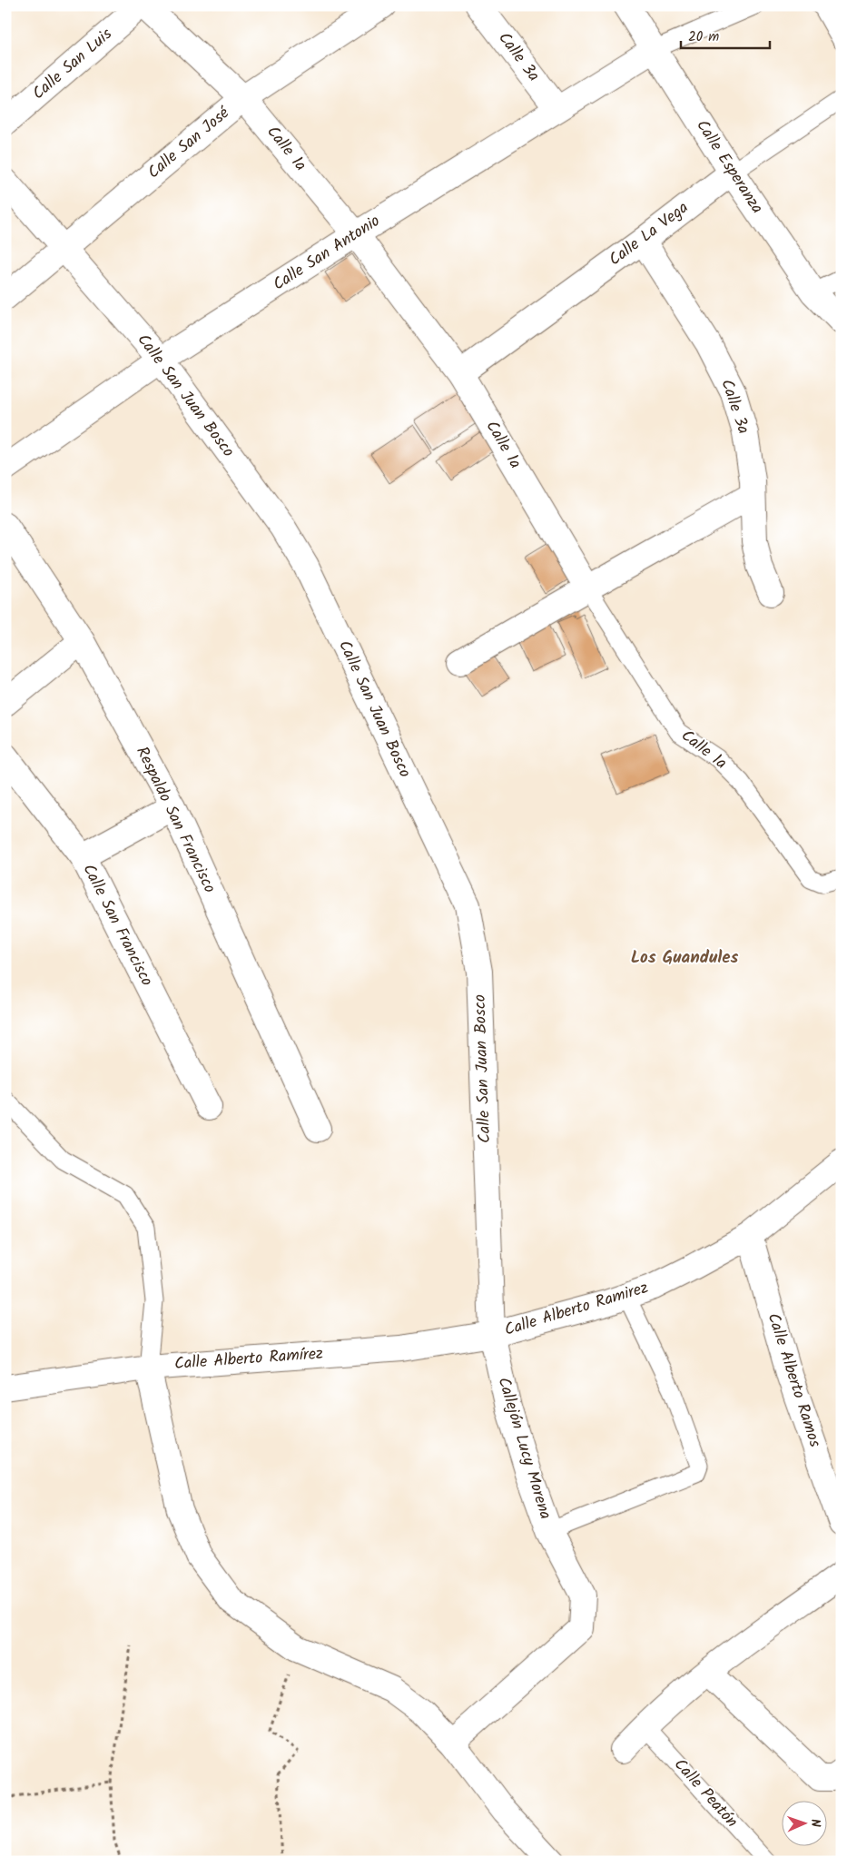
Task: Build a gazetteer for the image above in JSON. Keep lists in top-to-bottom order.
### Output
{
  "streets": {
    "street": [
      "Calle 3a",
      "Calle San Luis",
      "Calle San José",
      "Calle 1a",
      "Calle Esperanza",
      "Calle La Vega",
      "Calle San Antonio",
      "Calle San Juan Bosco",
      "Respaldo San Francisco",
      "Calle San Francisco",
      "Calle Alberto Ramirez",
      "Calle Alberto Ramírez",
      "Calle Alberto Ramos",
      "Callejón Lucy Morena"
    ],
    "lane": ["Calle Peatón"]
  },
  "crossings": [
    ["Calle 3a", "Calle La Vega"],
    ["Calle 3a", "Calle San Antonio"],
    ["Calle San José", "Calle 1a"],
    ["Calle San José", "Calle San Juan Bosco"],
    ["Calle 1a", "Calle La Vega"],
    ["Calle 1a", "Calle San Antonio"],
    ["Calle Esperanza", "Calle La Vega"],
    ["Calle Esperanza", "Calle San Antonio"],
    ["Calle San Antonio", "Calle San Juan Bosco"],
    ["Calle San Juan Bosco", "Calle Alberto Ramirez"],
    ["Calle San Juan Bosco", "Calle Alberto Ramírez"],
    ["Calle San Juan Bosco", "Callejón Lucy Morena"],
    ["Calle Alberto Ramirez", "Calle Alberto Ramírez"],
    ["Calle Alberto Ramirez", "Calle Alberto Ramos"],
    ["Calle Alberto Ramirez", "Callejón Lucy Morena"],
    ["Calle Alberto Ramírez", "Callejón Lucy Morena"]
  ],
  "districts": ["Los Guandules"],
  "scale_bar": "20 m",
  "north": "right"
}
